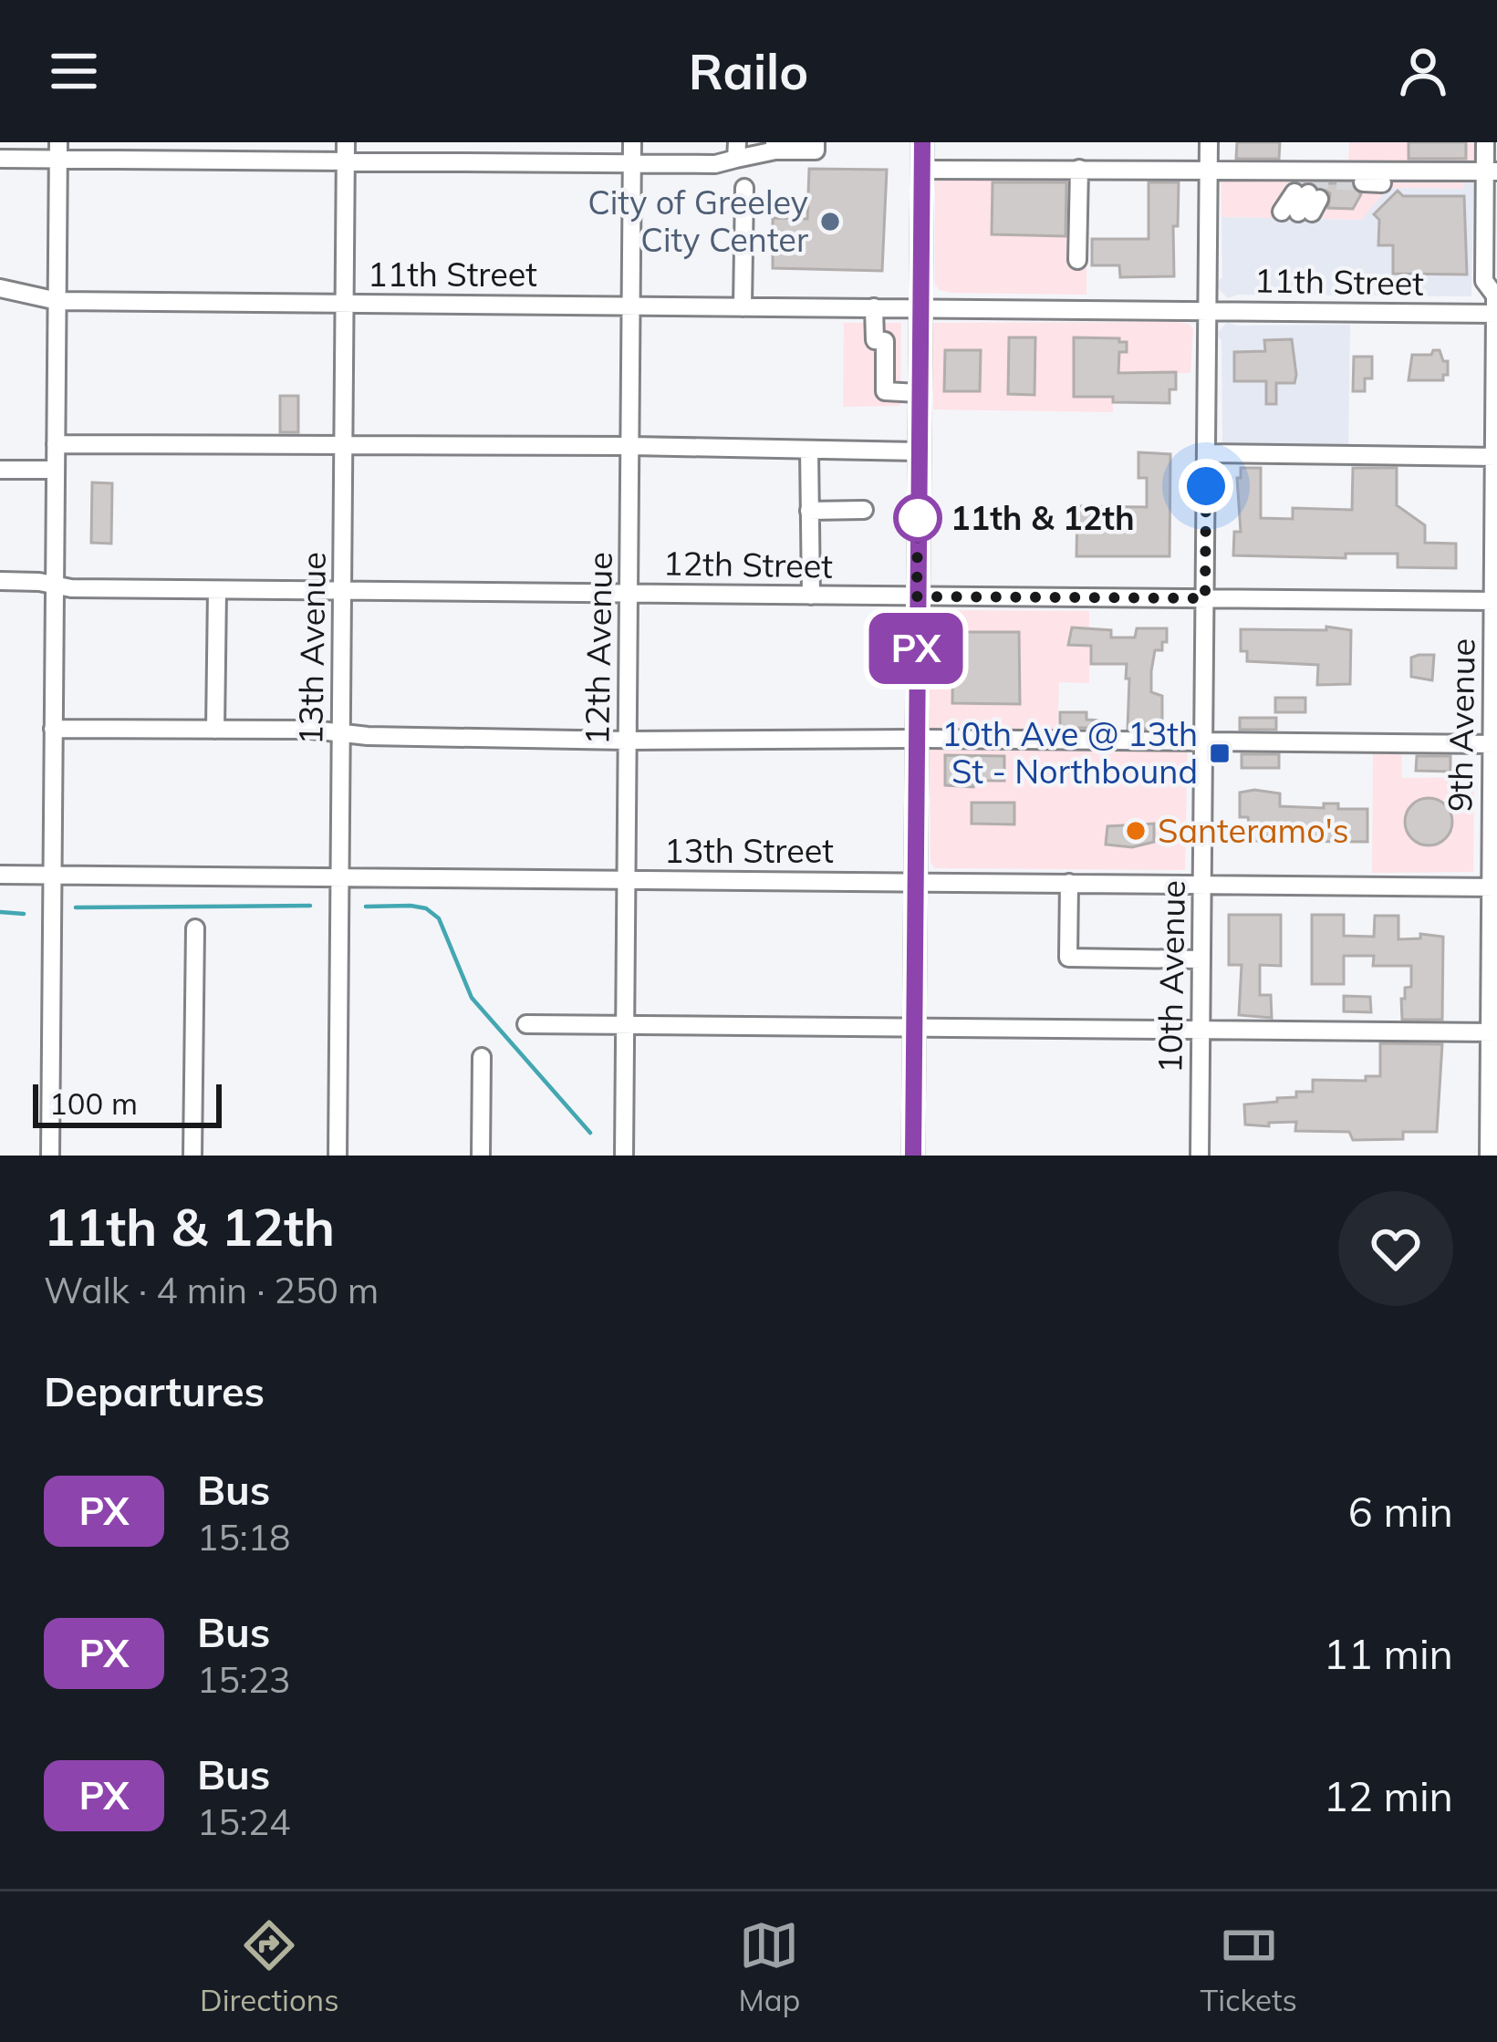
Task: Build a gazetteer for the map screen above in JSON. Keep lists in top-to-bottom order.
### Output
{
  "streets": {
    "street": [
      "11th Street",
      "12th Street",
      "13th Avenue",
      "12th Avenue",
      "9th Avenue",
      "13th Street",
      "10th Avenue"
    ]
  },
  "crossings": [
    ["11th Street", "13th Avenue"],
    ["11th Street", "12th Avenue"],
    ["11th Street", "9th Avenue"],
    ["11th Street", "10th Avenue"],
    ["12th Street", "13th Avenue"],
    ["12th Street", "12th Avenue"],
    ["12th Street", "9th Avenue"],
    ["12th Street", "10th Avenue"],
    ["13th Avenue", "13th Street"],
    ["12th Avenue", "13th Street"],
    ["9th Avenue", "13th Street"],
    ["13th Street", "10th Avenue"]
  ],
  "places": {
    "other": ["City of Greeley City Center", "11th & 12th", "Santeramo's"],
    "transit": ["10th Ave @ 13th St - Northbound"]
  },
  "lines": ["bus line PX"],
  "scale_bar": "100 m",
  "page": {
    "header": "Railo",
    "on_map": "PX",
    "scale": "100 m",
    "heading": [
      ["11th & 12th", "Walk · 4 min · 250 m"],
      "Departures"
    ],
    "list": [
      {
        "mark": "PX",
        "name": "Bus",
        "note": "15:18",
        "value": "6 min"
      },
      {
        "mark": "PX",
        "name": "Bus",
        "note": "15:23",
        "value": "11 min"
      },
      {
        "mark": "PX",
        "name": "Bus",
        "note": "15:24",
        "value": "12 min"
      }
    ],
    "tabs": ["Directions", "Map", "Tickets"]
  }
}
